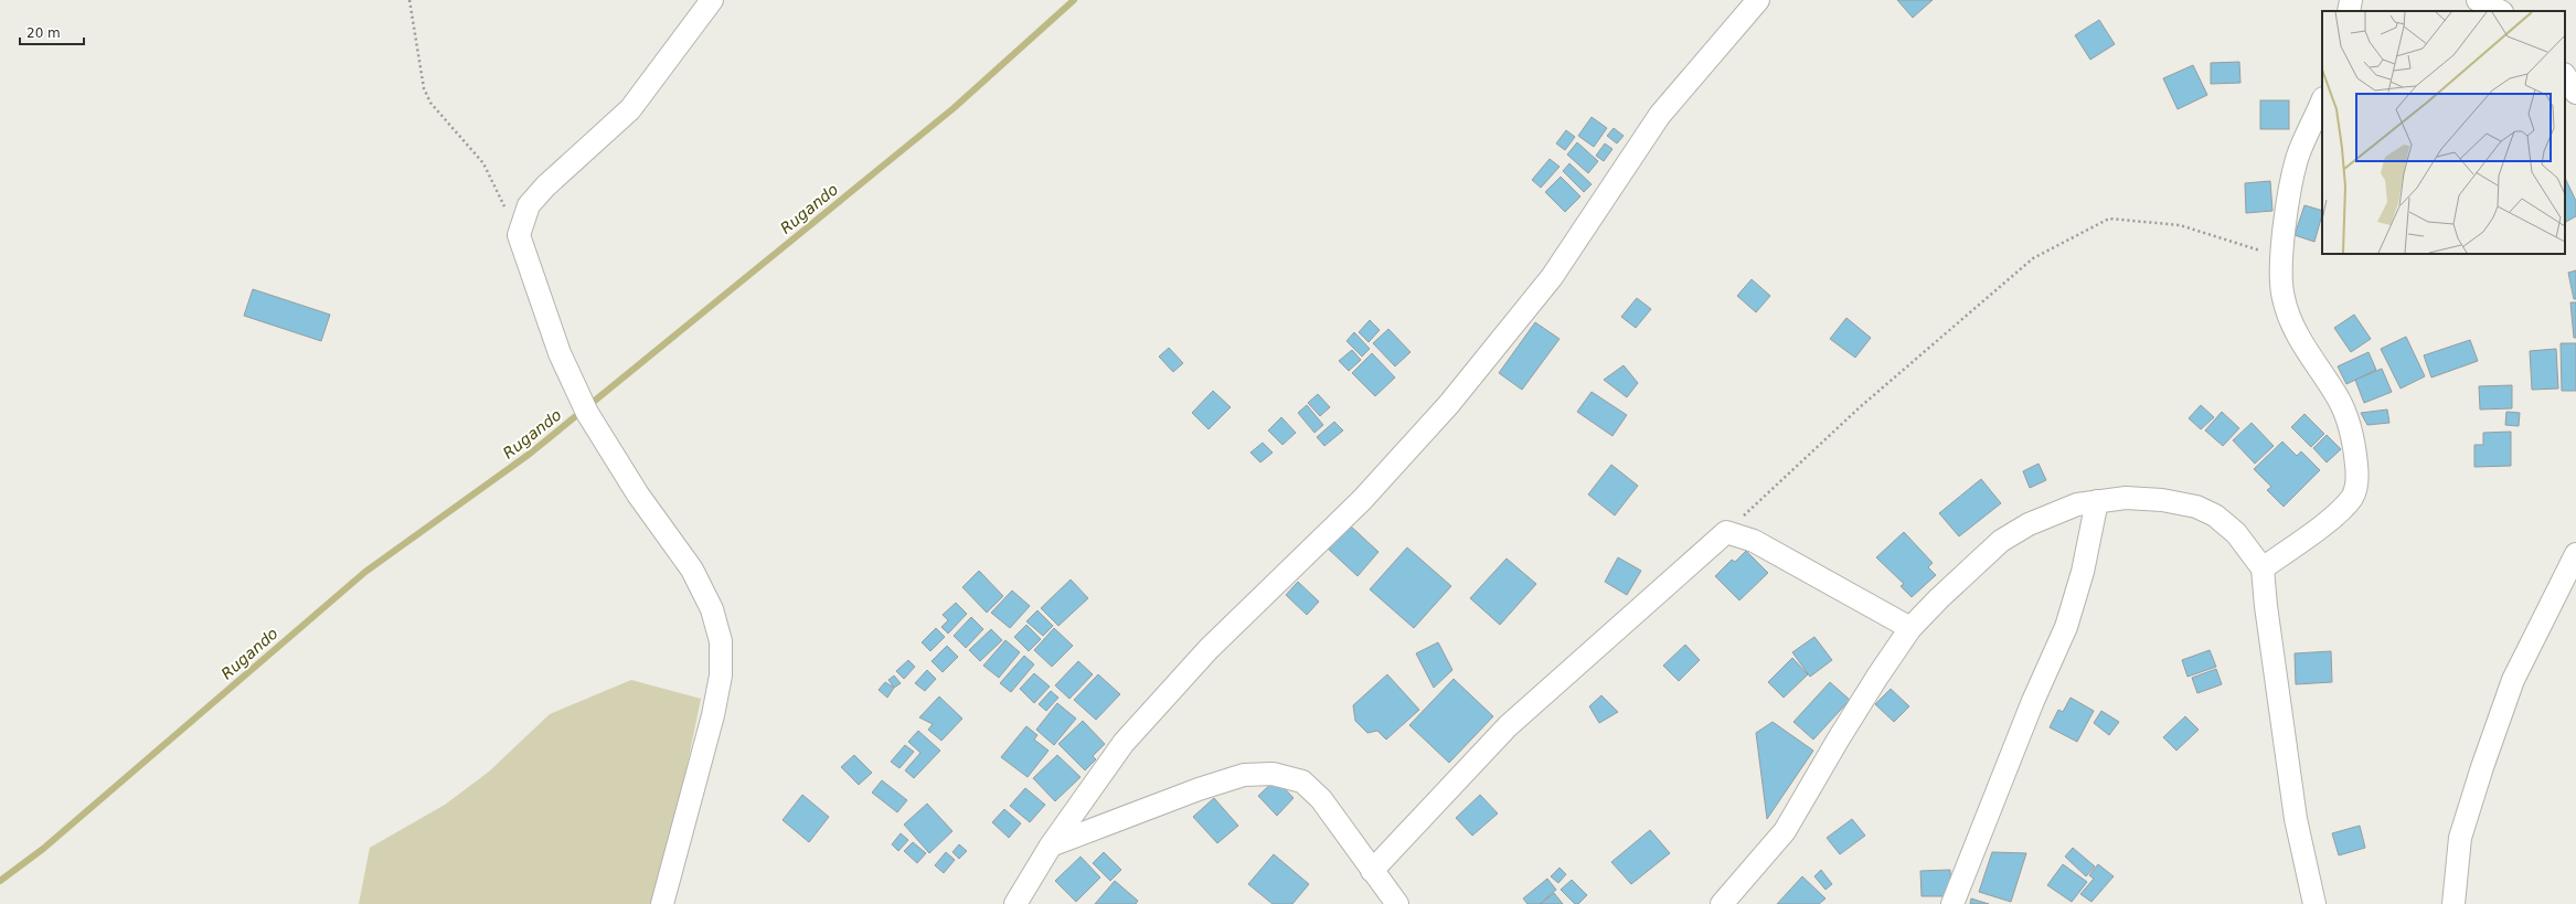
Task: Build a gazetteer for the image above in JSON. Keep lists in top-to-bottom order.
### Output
{
  "water": ["Rugando"],
  "scale_bar": "20 m"
}
